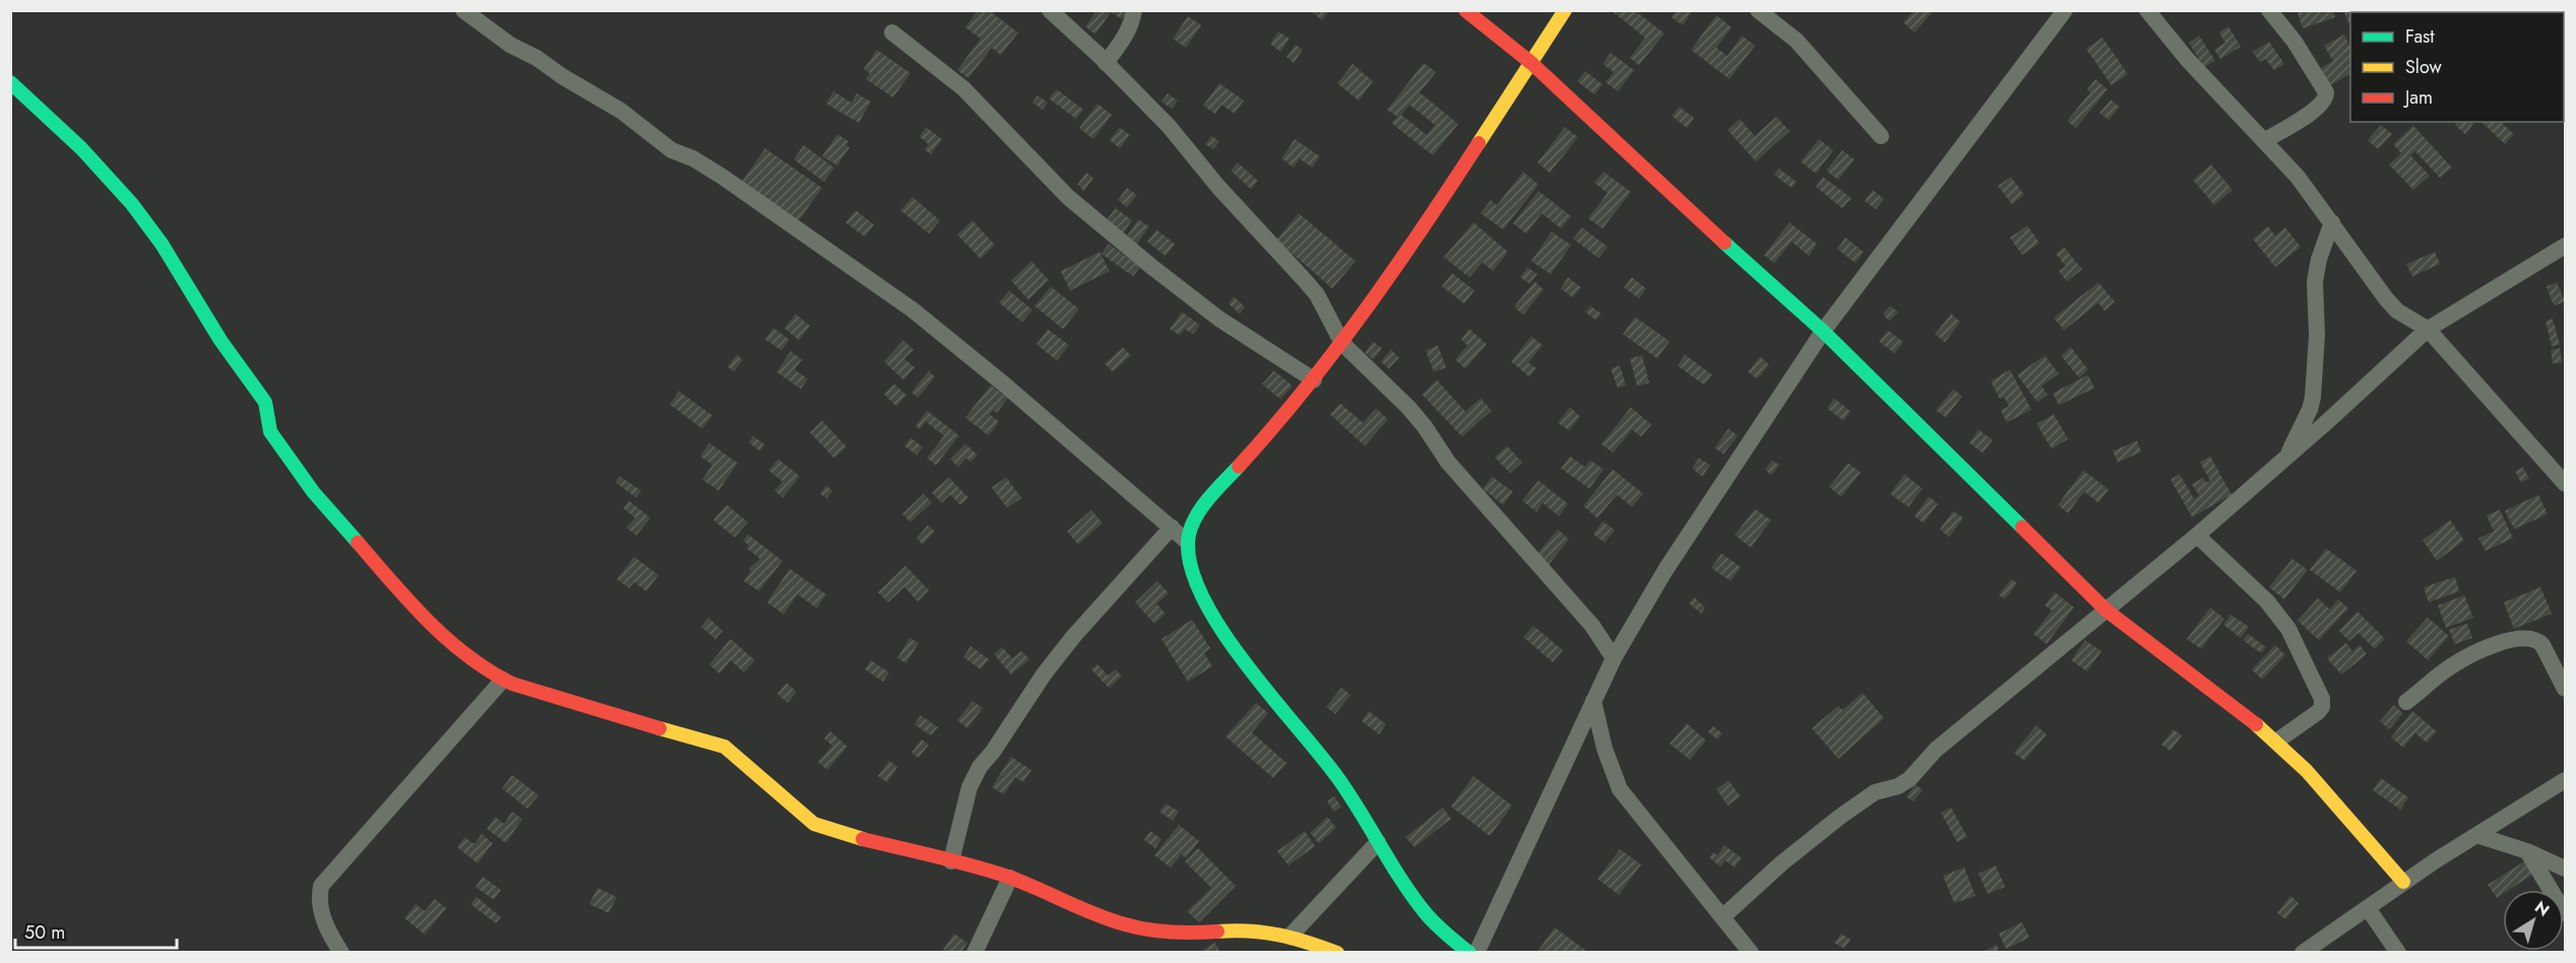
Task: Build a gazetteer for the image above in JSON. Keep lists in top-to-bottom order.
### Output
{
  "legend": ["Fast", "Slow", "Jam"],
  "scale_bar": "50 m",
  "north": "top right"
}
